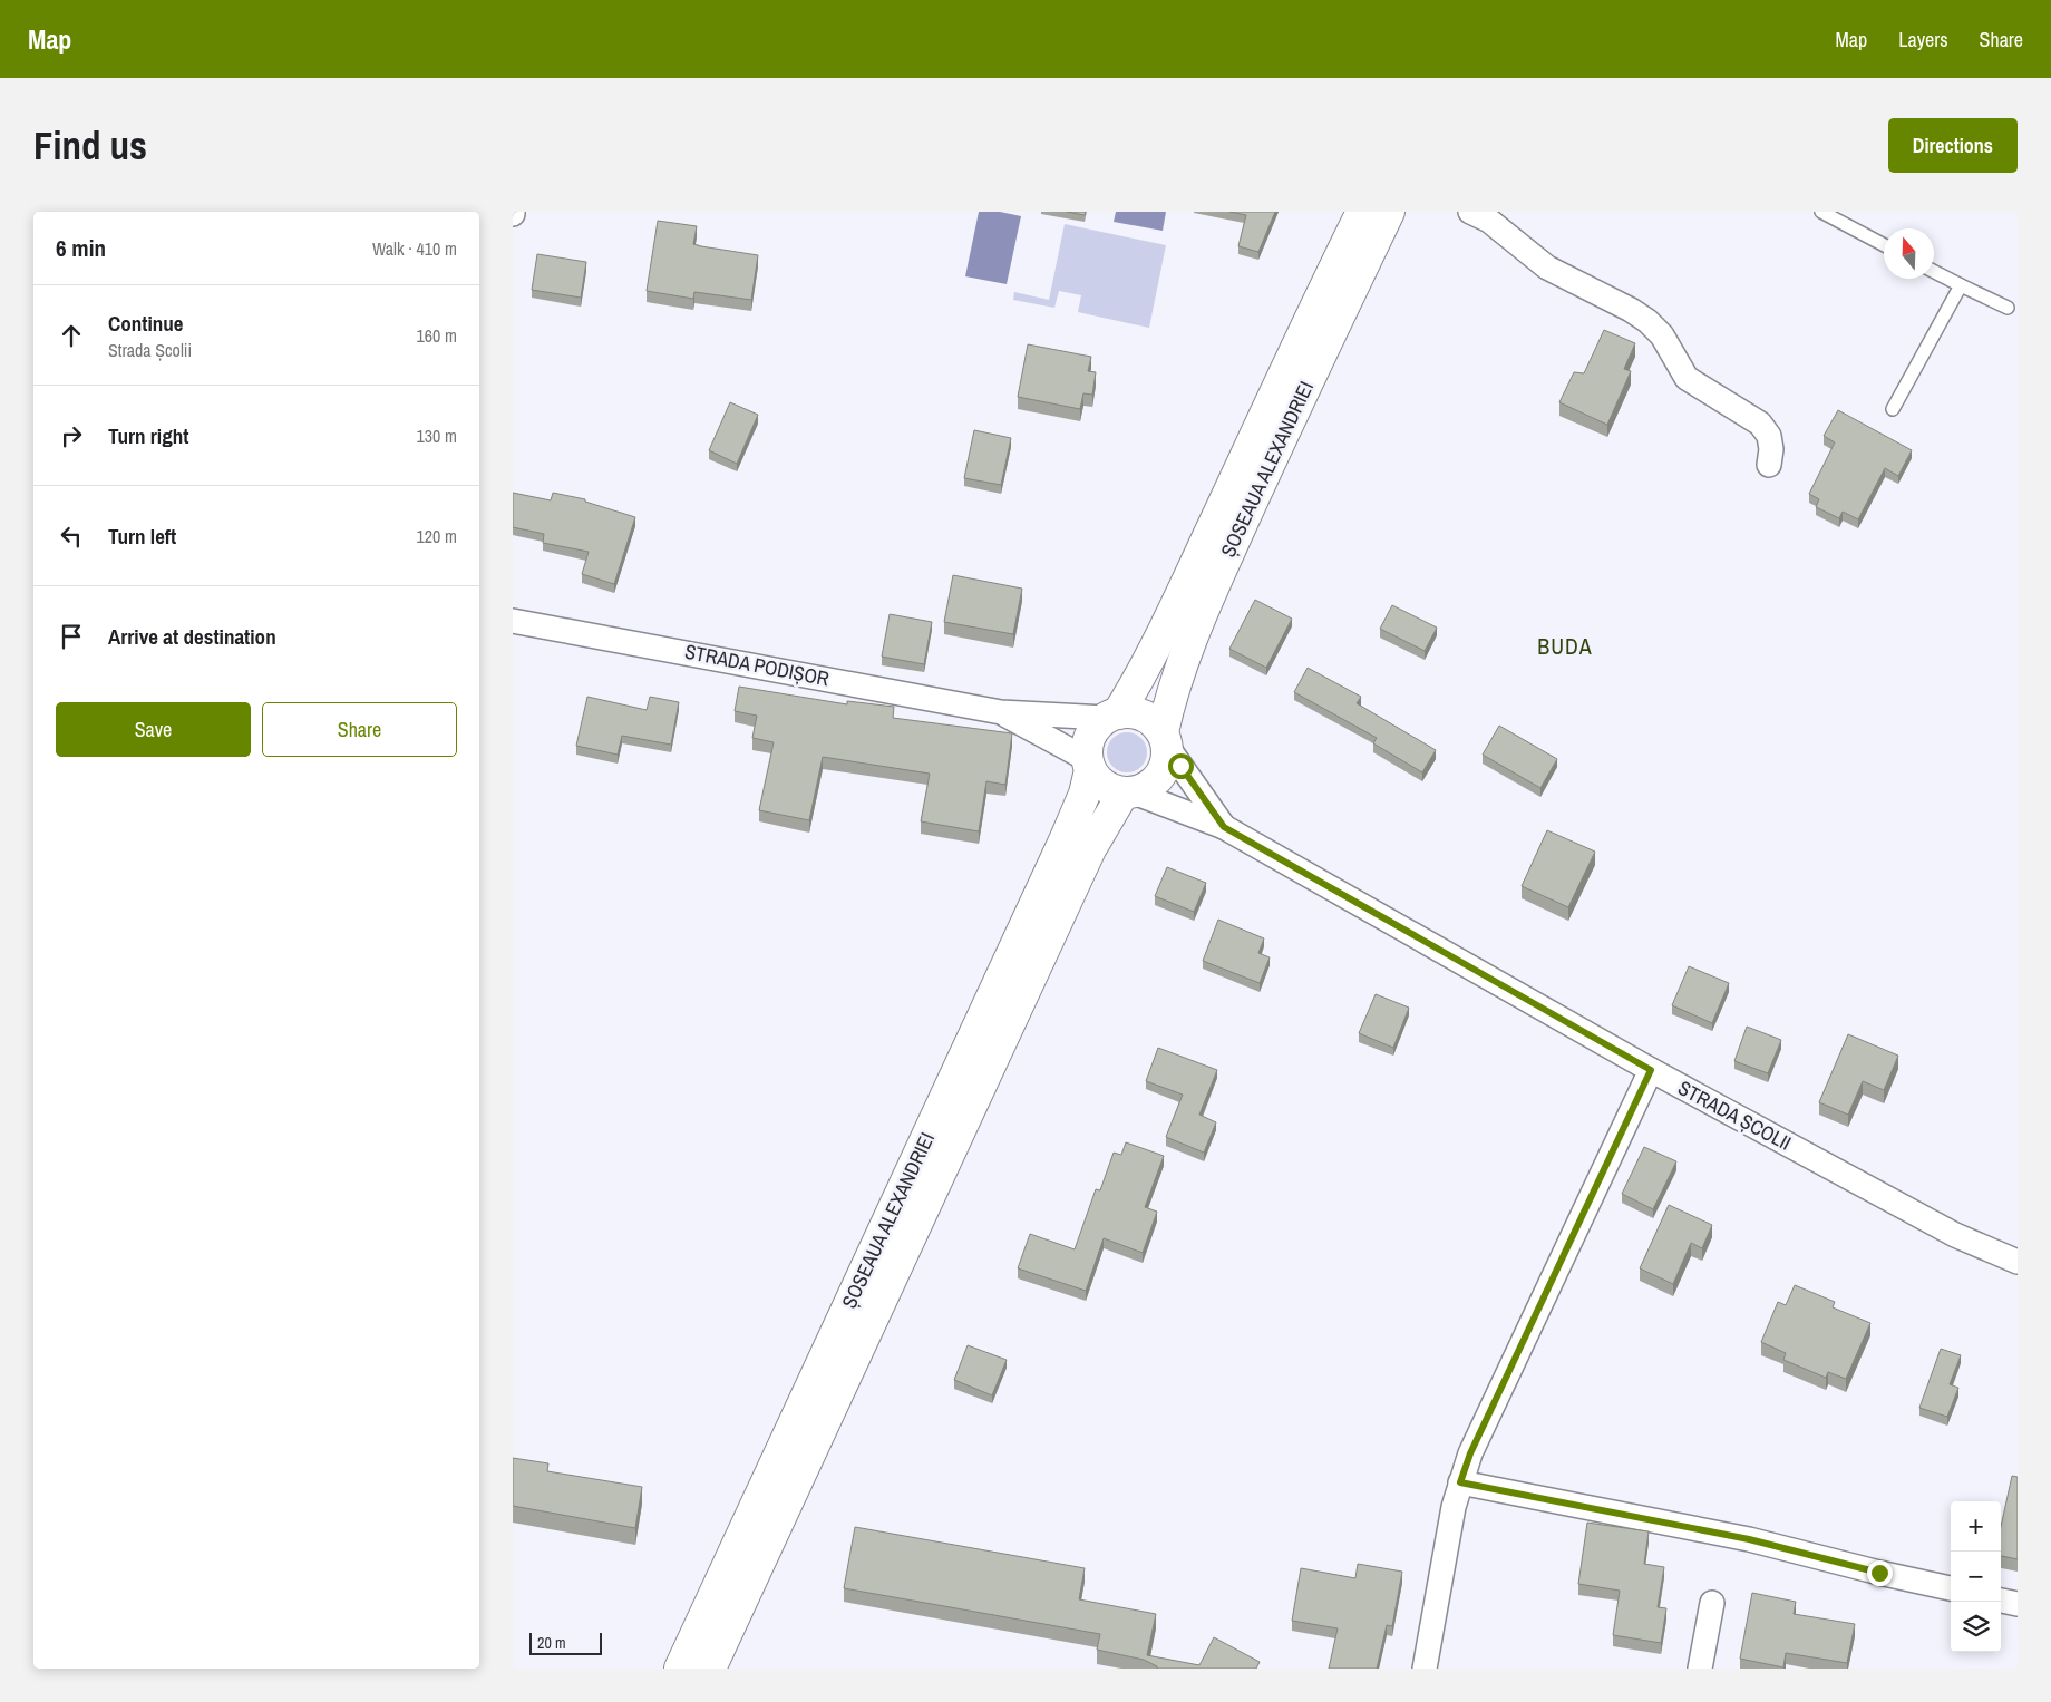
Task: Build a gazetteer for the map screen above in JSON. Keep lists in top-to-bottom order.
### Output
{
  "streets": {
    "highway": ["ȘOSEAUA ALEXANDRIEI"],
    "street": ["STRADA PODIȘOR", "STRADA ȘCOLII"]
  },
  "crossings": [
    ["ȘOSEAUA ALEXANDRIEI", "STRADA PODIȘOR"],
    ["ȘOSEAUA ALEXANDRIEI", "STRADA ȘCOLII"],
    ["STRADA PODIȘOR", "STRADA ȘCOLII"]
  ],
  "districts": ["BUDA"],
  "scale_bar": "20 m",
  "north": "top",
  "page": {
    "header": "Map",
    "nav": ["Map", "Layers", "Share"],
    "buttons": [
      "Directions",
      ["Save", "Share"]
    ],
    "title": "Find us",
    "heading": ["6 min", "Walk · 410 m"],
    "list": [
      ["Continue", "Strada Școlii", "160 m"],
      ["Turn right", "130 m"],
      ["Turn left", "120 m"],
      "Arrive at destination"
    ],
    "map_buttons": ["+", "−"],
    "scale": "20 m"
  }
}
